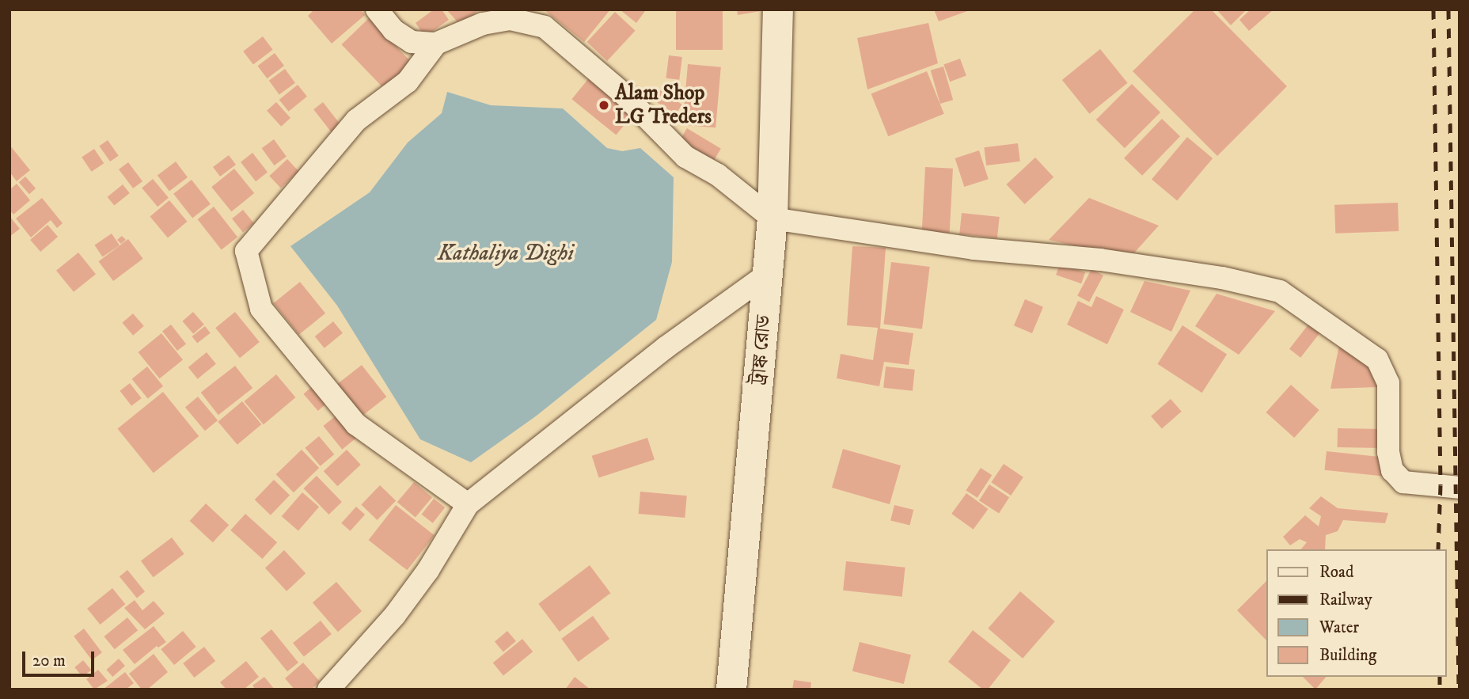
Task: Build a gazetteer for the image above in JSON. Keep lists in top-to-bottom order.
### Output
{
  "streets": {
    "main road": ["ট্রাঙ্ক রোড"]
  },
  "water": ["Kathaliya Dighi"],
  "places": ["Alam Shop LG Treders"],
  "legend": [
    "Road",
    "Railway",
    "Water",
    "Building"
  ],
  "scale_bar": "20 m"
}
